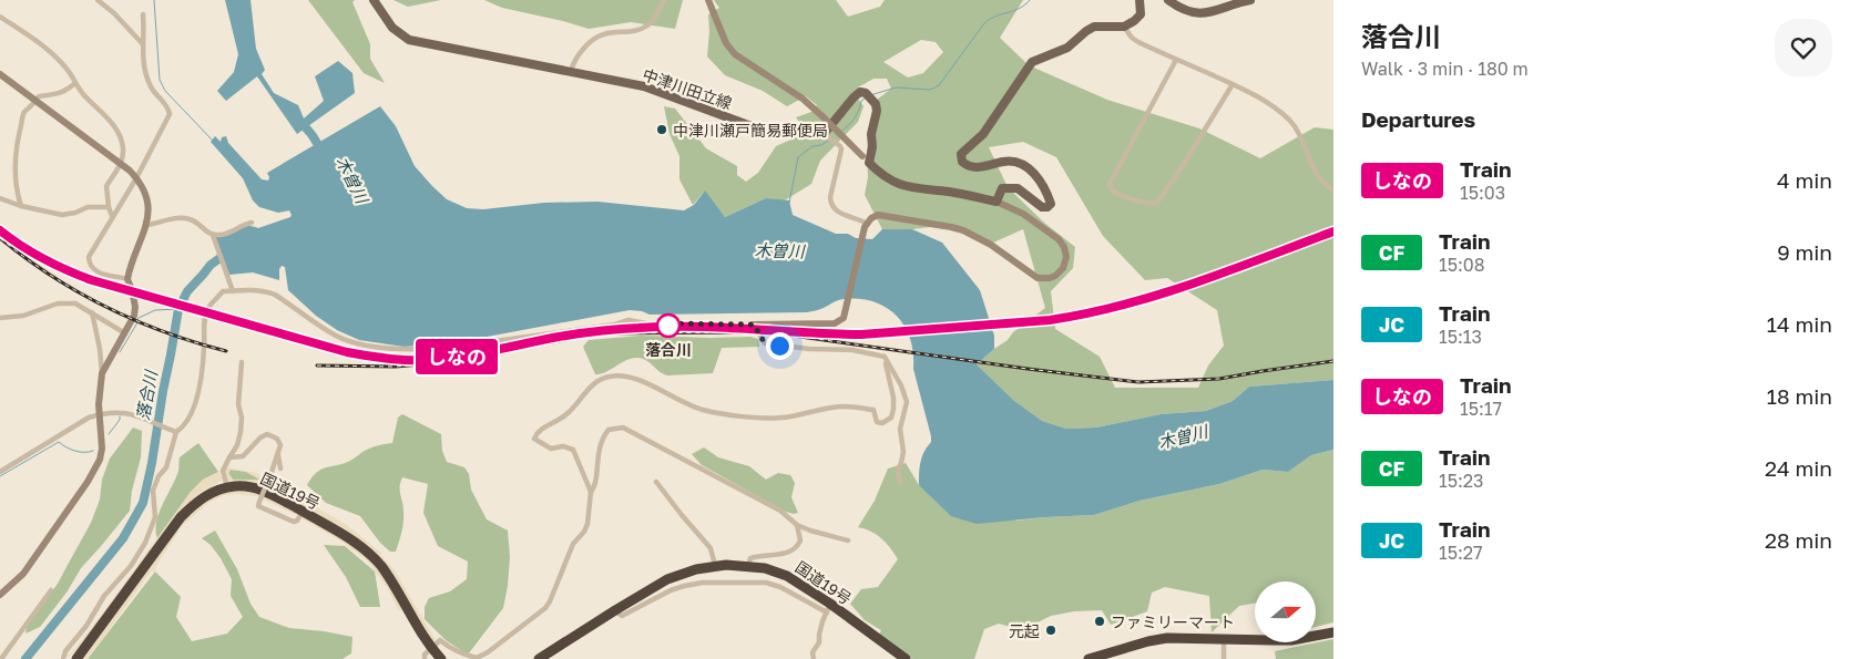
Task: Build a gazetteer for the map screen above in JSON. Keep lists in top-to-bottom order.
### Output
{
  "streets": {
    "highway": ["国道19号"],
    "main road": ["中津川田立線"]
  },
  "water": ["木曽川", "落合川"],
  "places": [
    "中津川瀬戸簡易郵便局",
    "落合川",
    "ファミリーマート",
    "元起"
  ],
  "north": "right",
  "page": {
    "on_map": "しなの",
    "heading": [
      ["落合川", "Walk · 3 min · 180 m"],
      "Departures"
    ],
    "list": [
      {
        "mark": "しなの",
        "name": "Train",
        "note": "15:03",
        "value": "4 min"
      },
      {
        "mark": "CF",
        "name": "Train",
        "note": "15:08",
        "value": "9 min"
      },
      {
        "mark": "JC",
        "name": "Train",
        "note": "15:13",
        "value": "14 min"
      },
      {
        "mark": "しなの",
        "name": "Train",
        "note": "15:17",
        "value": "18 min"
      },
      {
        "mark": "CF",
        "name": "Train",
        "note": "15:23",
        "value": "24 min"
      },
      {
        "mark": "JC",
        "name": "Train",
        "note": "15:27",
        "value": "28 min"
      }
    ]
  }
}
